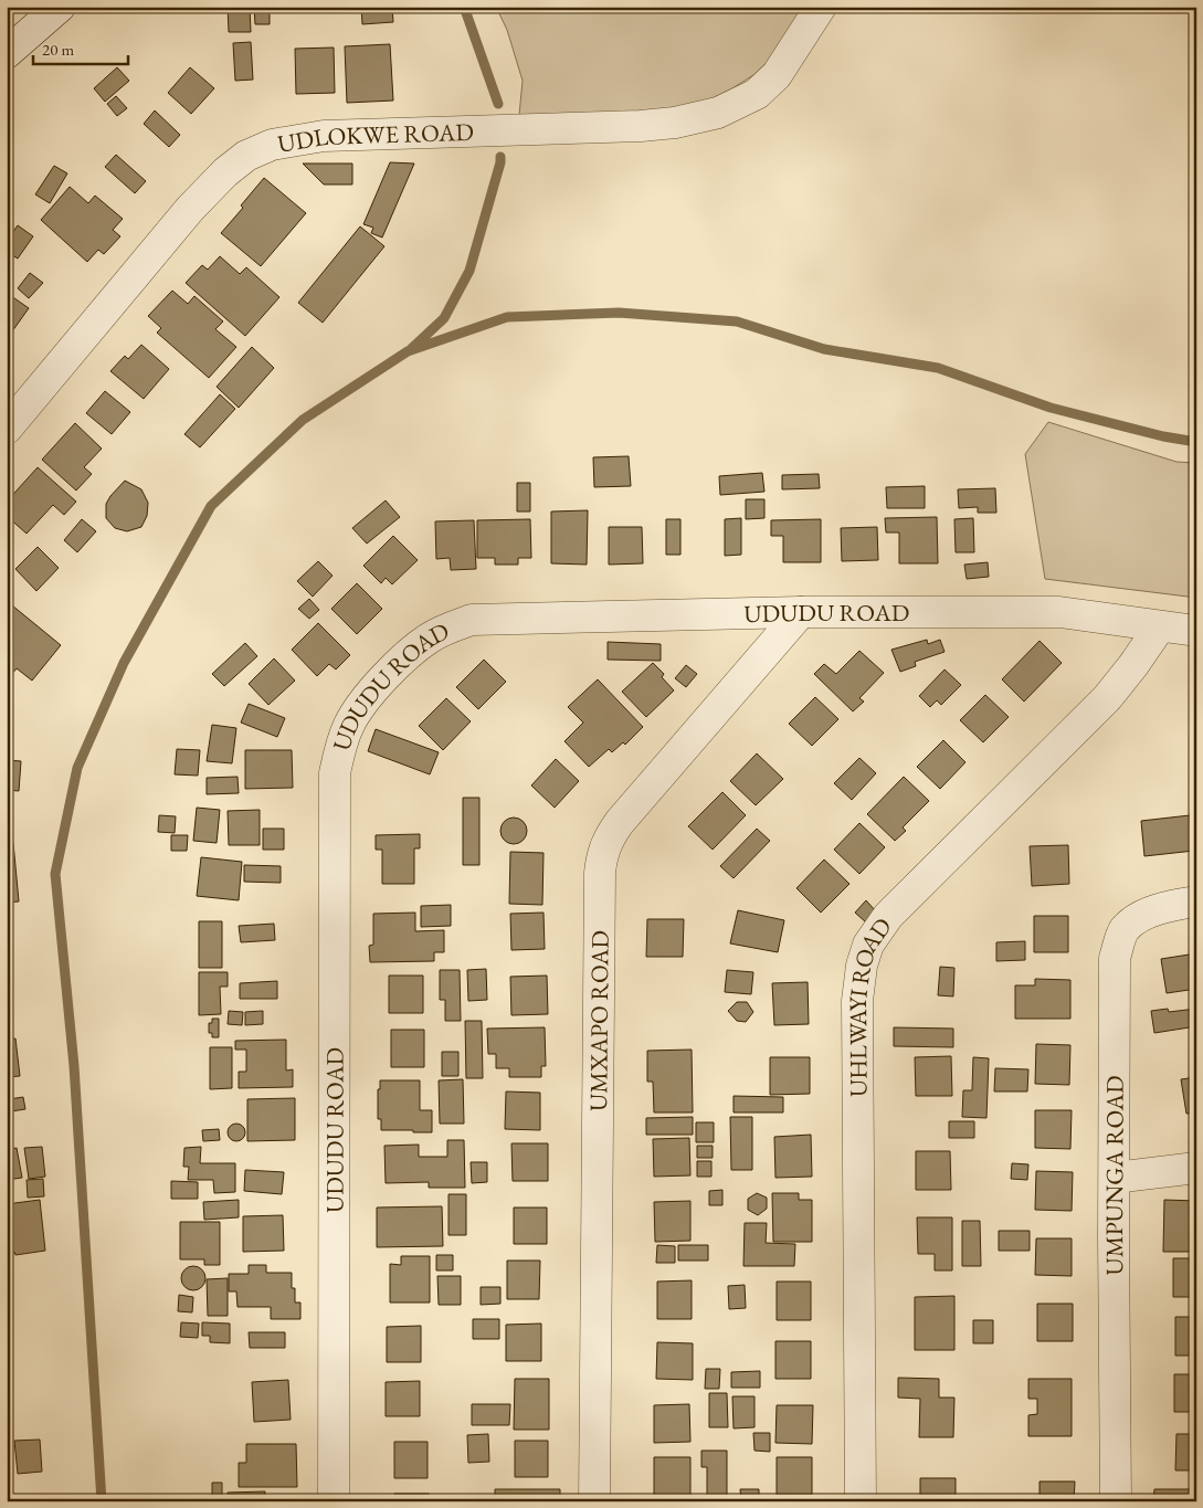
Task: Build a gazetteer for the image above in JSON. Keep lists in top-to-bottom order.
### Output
{
  "streets": {
    "street": [
      "UDLOKWE ROAD",
      "UDUDU ROAD",
      "UHLWAYI ROAD",
      "UMXAPO ROAD",
      "UMPUNGA ROAD"
    ]
  },
  "crossings": [
    ["UDUDU ROAD", "UHLWAYI ROAD"],
    ["UDUDU ROAD", "UMXAPO ROAD"]
  ],
  "scale_bar": "20 m"
}
